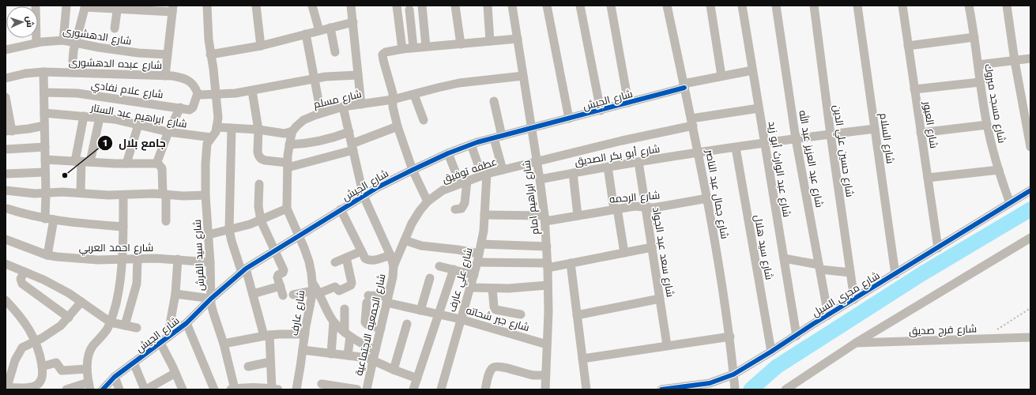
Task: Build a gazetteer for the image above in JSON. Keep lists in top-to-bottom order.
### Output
{
  "streets": {
    "street": [
      "شارع الدهشورى",
      "شارع عبده الدهشورى",
      "شارع علام نفادي",
      "شارع مسلم",
      "شارع الجيش",
      "شارع مسجد مبروك",
      "شارع ابراهيم عبد الستار",
      "شارع العبور",
      "شارع السلام",
      "شارع حسين علي الدين",
      "شارع أبو بكر الصديق",
      "شارع عبد العزيز عبد الله",
      "شارع عبد الوارث أبو زيد",
      "عطفه توفيق",
      "شارع جمال عبد الناصر",
      "شارع الرحمه",
      "شارع ابراهيم امام",
      "شارع احمد العربي",
      "شارع سيد هلال",
      "شارع سعد عبد الجواد",
      "شارع سيد القرش",
      "شارع علي عارف",
      "شارع مجري السيل",
      "شارع عارف",
      "شارع جبر شحاته",
      "شارع الجمعيه الاجتماعية",
      "شارع فرج صديق"
    ]
  },
  "crossings": [
    ["شارع عبده الدهشورى", "شارع علام نفادي"],
    ["شارع مسلم", "شارع ابراهيم امام"],
    ["شارع مسلم", "شارع عارف"],
    ["شارع مسلم", "شارع الجمعيه الاجتماعية"],
    ["شارع الجيش", "شارع عبد الوارث أبو زيد"],
    ["شارع الجيش", "شارع جمال عبد الناصر"],
    ["شارع الجيش", "شارع ابراهيم امام"],
    ["شارع الجيش", "شارع سيد القرش"],
    ["شارع الجيش", "شارع علي عارف"],
    ["شارع الجيش", "شارع عارف"],
    ["شارع الجيش", "شارع الجمعيه الاجتماعية"],
    ["شارع مسجد مبروك", "شارع مجري السيل"],
    ["شارع ابراهيم عبد الستار", "شارع سيد القرش"],
    ["شارع العبور", "شارع مجري السيل"],
    ["شارع السلام", "شارع أبو بكر الصديق"],
    ["شارع السلام", "شارع مجري السيل"],
    ["شارع حسين علي الدين", "شارع أبو بكر الصديق"],
    ["شارع حسين علي الدين", "شارع مجري السيل"],
    ["شارع أبو بكر الصديق", "شارع عبد العزيز عبد الله"],
    ["شارع أبو بكر الصديق", "شارع عبد الوارث أبو زيد"],
    ["شارع أبو بكر الصديق", "شارع جمال عبد الناصر"],
    ["شارع أبو بكر الصديق", "شارع ابراهيم امام"],
    ["شارع أبو بكر الصديق", "شارع سيد هلال"],
    ["شارع أبو بكر الصديق", "شارع سعد عبد الجواد"],
    ["شارع عبد العزيز عبد الله", "شارع مجري السيل"],
    ["شارع عبد الوارث أبو زيد", "عطفه توفيق"],
    ["شارع عبد الوارث أبو زيد", "شارع مجري السيل"],
    ["عطفه توفيق", "شارع جمال عبد الناصر"],
    ["عطفه توفيق", "شارع ابراهيم امام"],
    ["عطفه توفيق", "شارع علي عارف"],
    ["عطفه توفيق", "شارع الجمعيه الاجتماعية"],
    ["شارع جمال عبد الناصر", "شارع الرحمه"],
    ["شارع جمال عبد الناصر", "شارع مجري السيل"],
    ["شارع الرحمه", "شارع ابراهيم امام"],
    ["شارع الرحمه", "شارع سعد عبد الجواد"],
    ["شارع الرحمه", "شارع علي عارف"],
    ["شارع ابراهيم امام", "شارع جبر شحاته"],
    ["شارع احمد العربي", "شارع سيد القرش"],
    ["شارع سيد هلال", "شارع مجري السيل"],
    ["شارع علي عارف", "شارع جبر شحاته"],
    ["شارع جبر شحاته", "شارع الجمعيه الاجتماعية"]
  ],
  "places": ["جامع بلال"],
  "north": "right"
}
